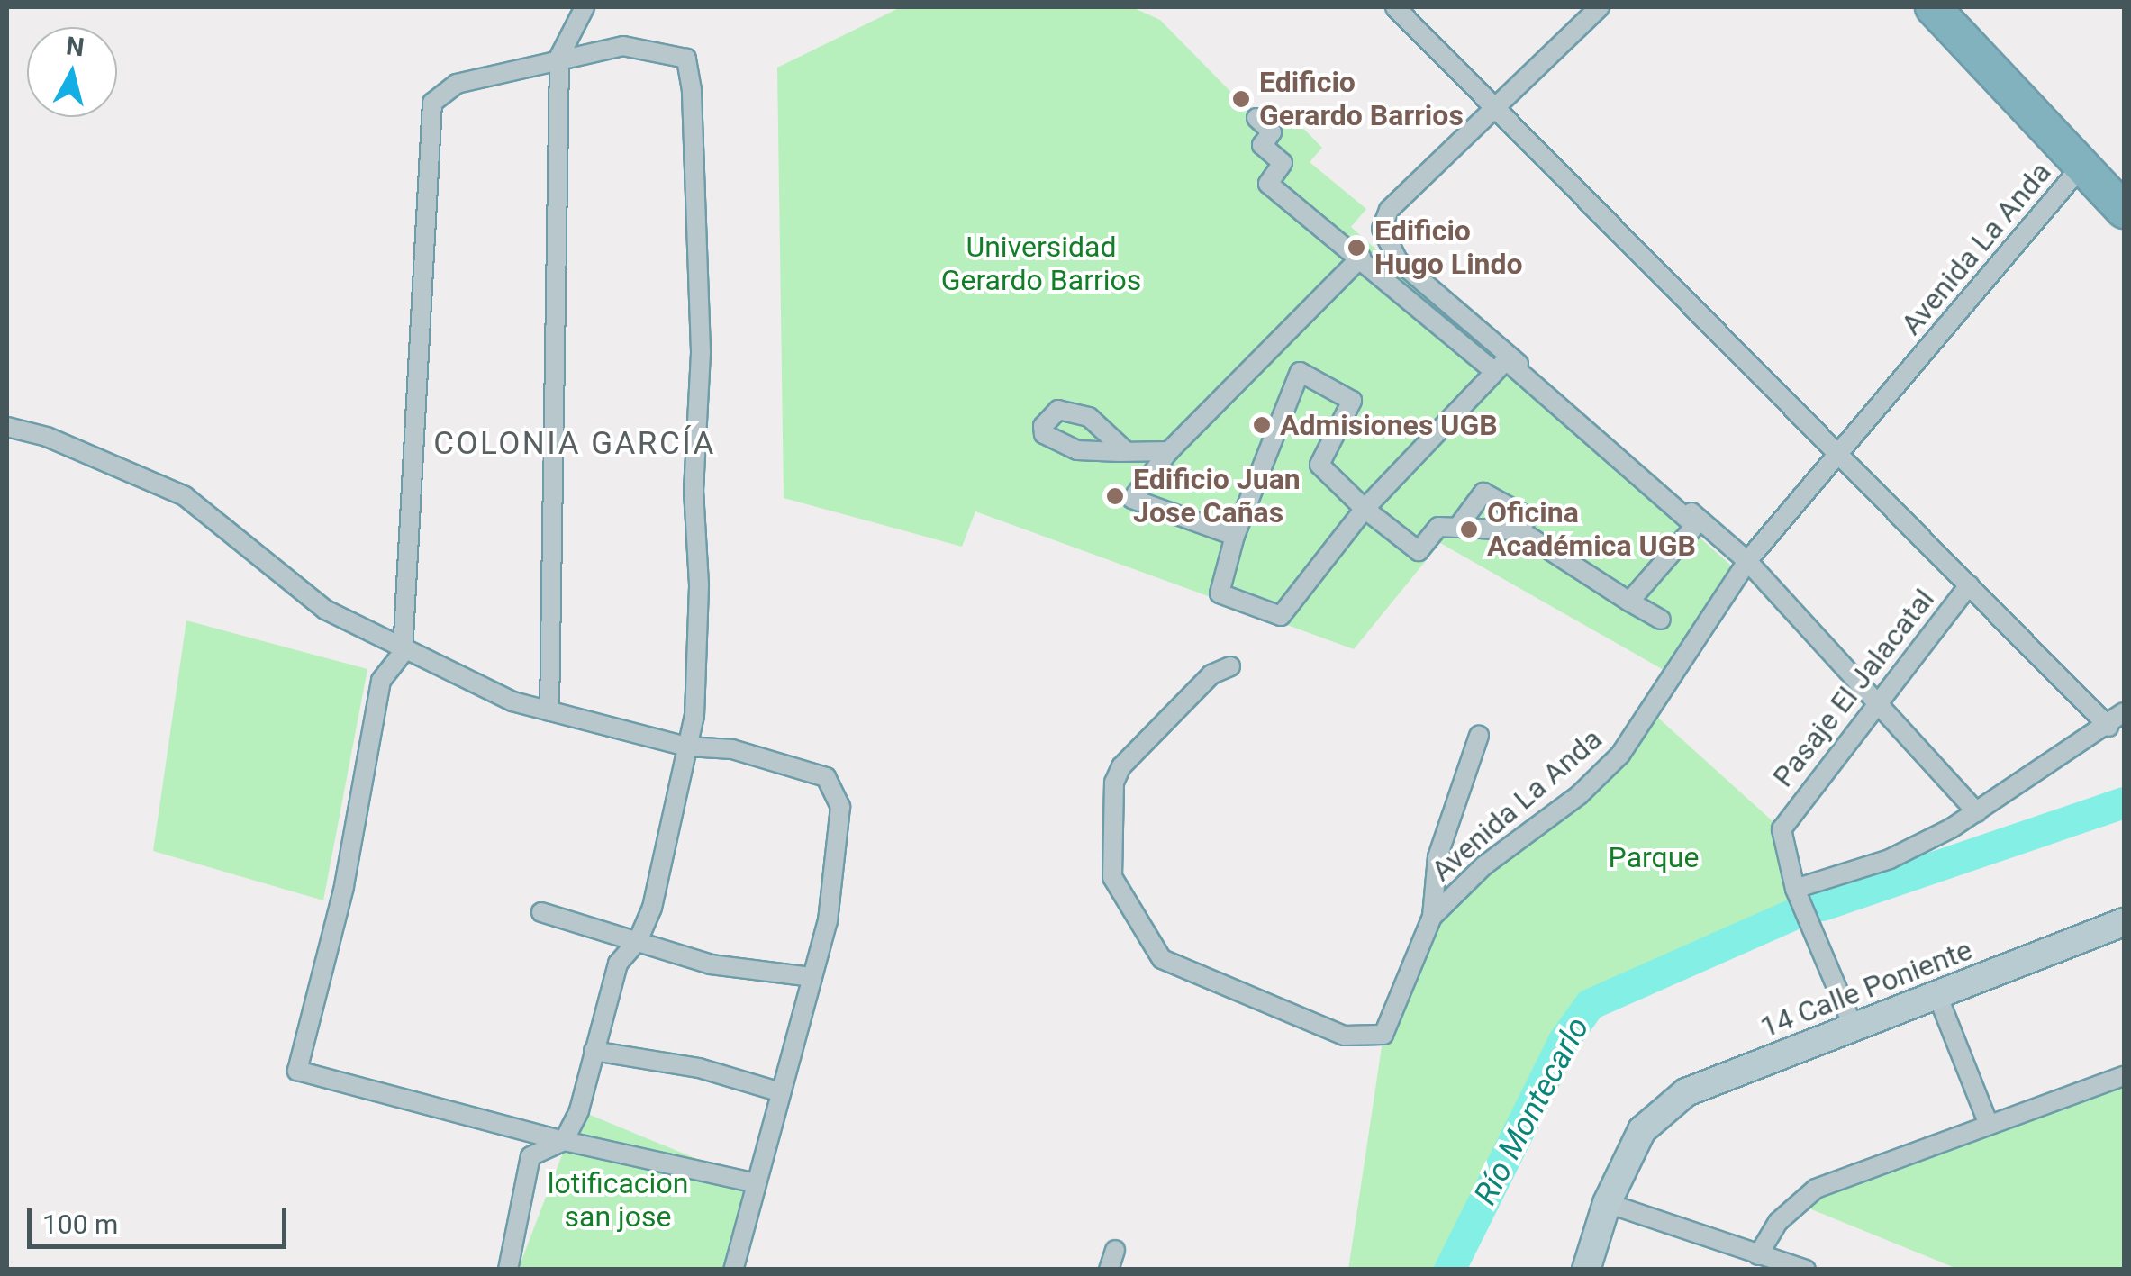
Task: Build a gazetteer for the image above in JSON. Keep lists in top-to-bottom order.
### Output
{
  "streets": {
    "street": ["Avenida La Anda", "Pasaje El Jalacatal", "14 Calle Poniente"]
  },
  "crossings": [
    ["Pasaje El Jalacatal", "14 Calle Poniente"]
  ],
  "districts": ["COLONIA GARCÍA"],
  "water": ["Río Montecarlo"],
  "parks": ["Universidad Gerardo Barrios", "Parque", "lotificacion san jose"],
  "places": [
    "Edificio Gerardo Barrios",
    "Edificio Hugo Lindo",
    "Admisiones UGB",
    "Edificio Juan Jose Cañas",
    "Oficina Académica UGB"
  ],
  "scale_bar": "100 m",
  "north": "top"
}
